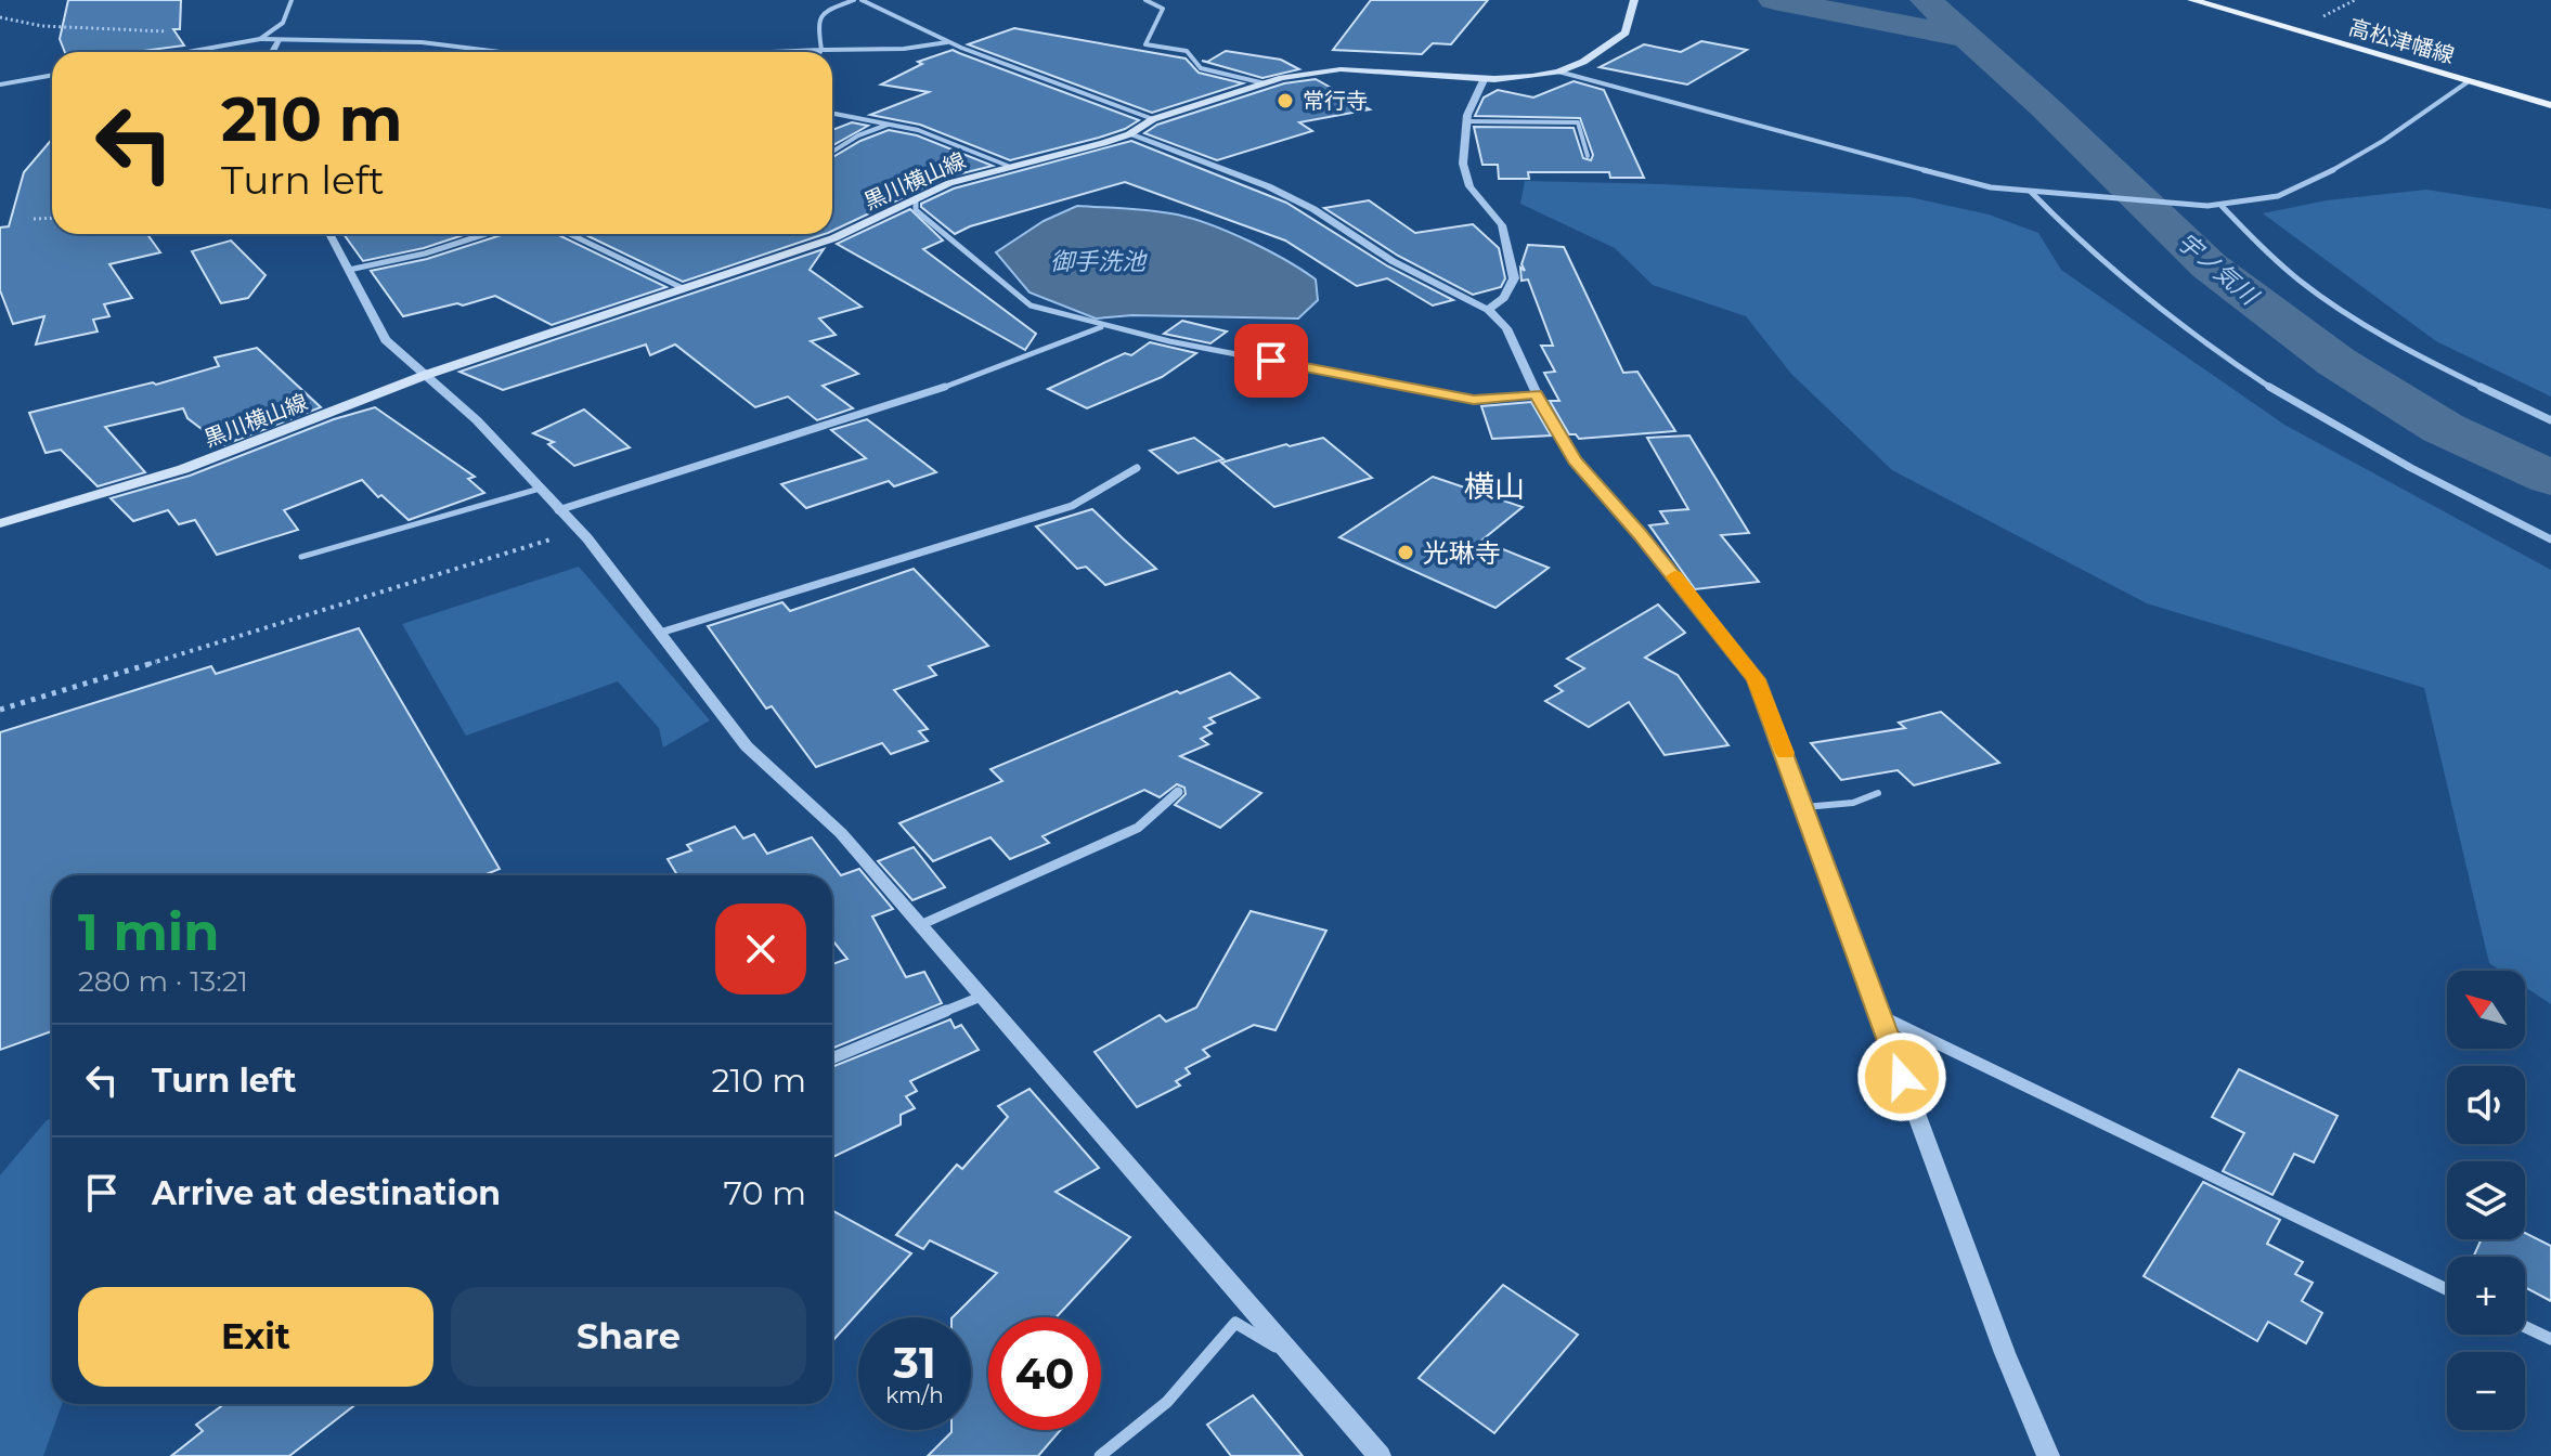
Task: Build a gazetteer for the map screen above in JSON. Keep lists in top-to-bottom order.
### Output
{
  "streets": {
    "main road": ["高松津幡線", "黒川横山線"]
  },
  "districts": ["横山"],
  "water": ["御手洗池", "宇ノ気川"],
  "places": ["常行寺", "光琳寺"],
  "north": "top left",
  "page": {
    "turn": ["210 m", "Turn left"],
    "heading": ["1 min", "280 m · 13:21"],
    "map_buttons": ["+", "−"],
    "list": [
      {
        "name": "Turn left",
        "value": "210 m"
      },
      {
        "name": "Arrive at destination",
        "value": "70 m"
      }
    ],
    "buttons": ["Exit", "Share"],
    "speed": "31 km/h",
    "limit": "40"
  }
}
